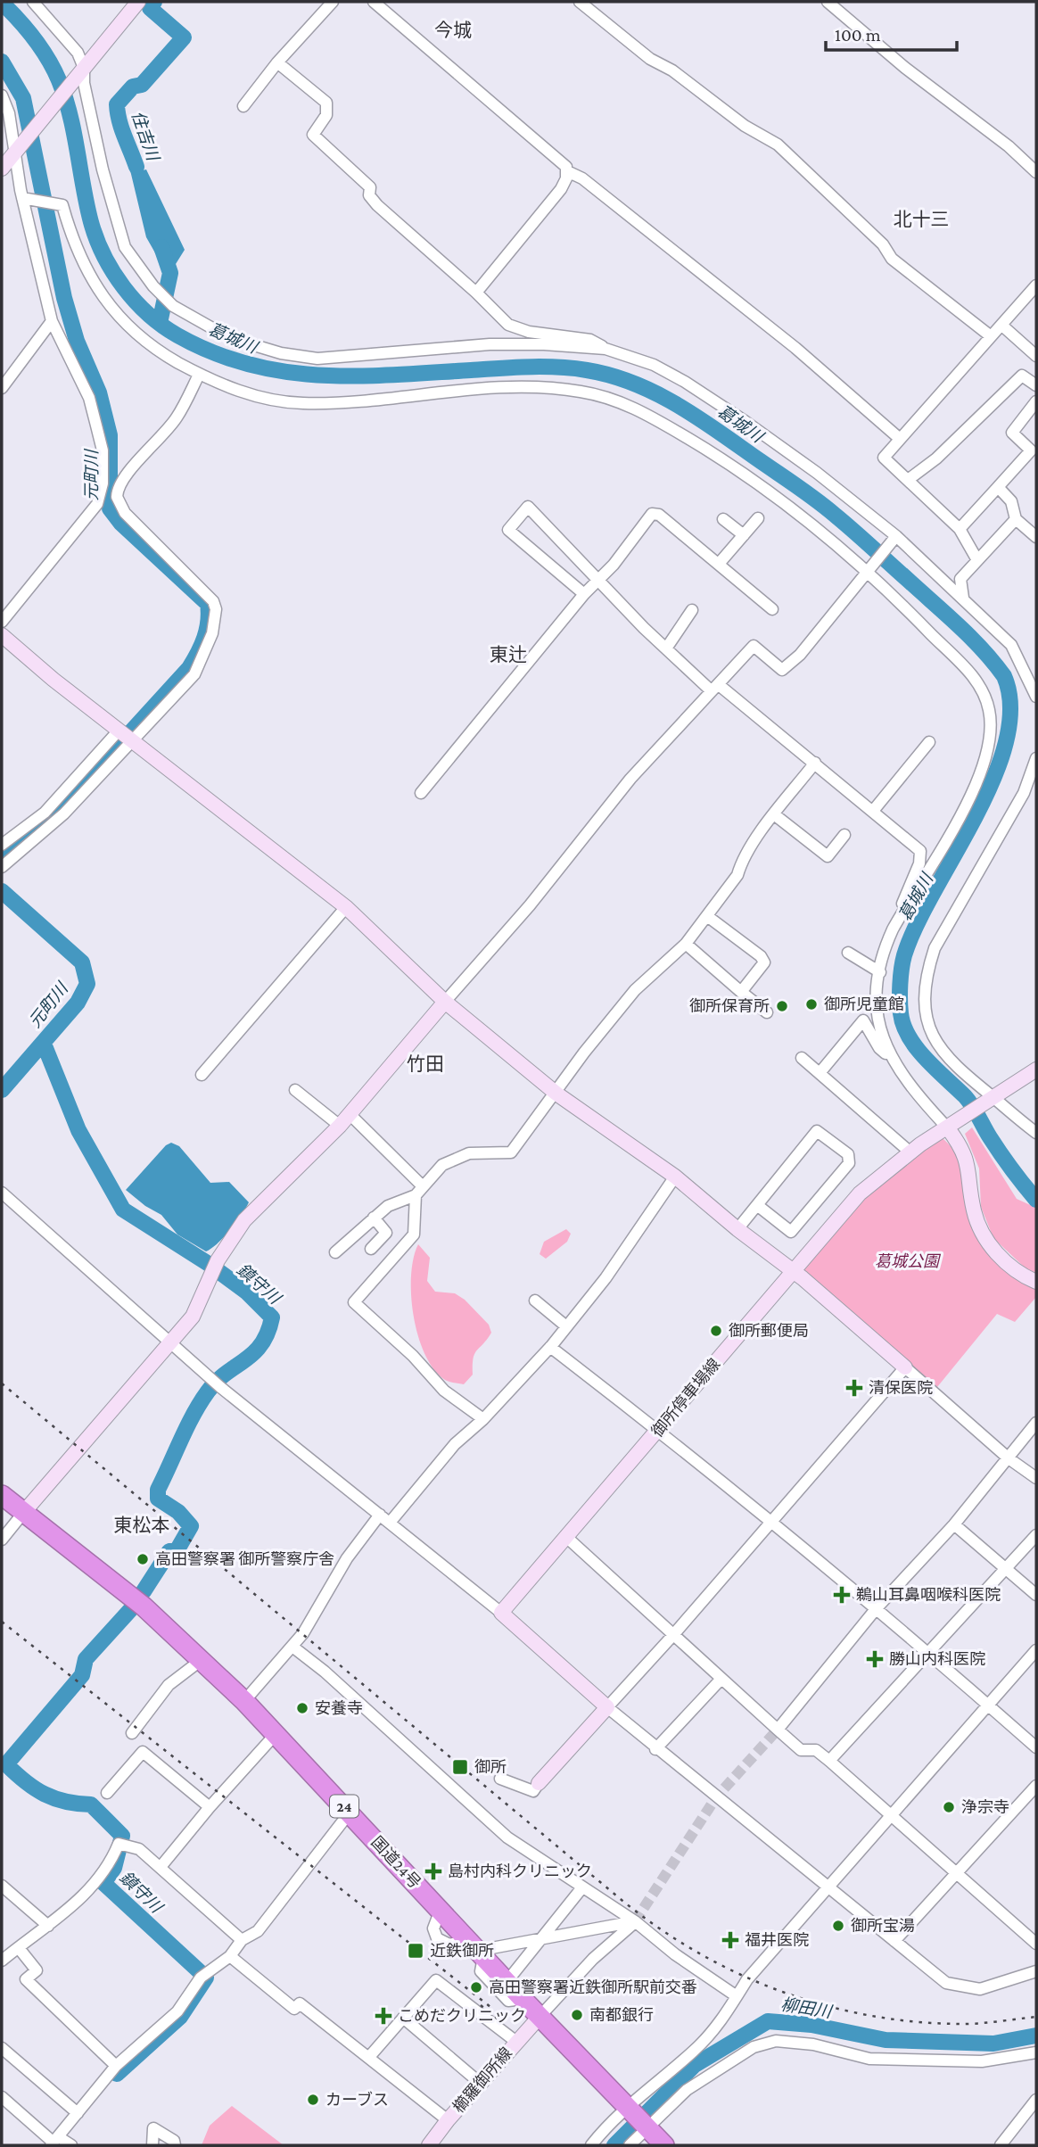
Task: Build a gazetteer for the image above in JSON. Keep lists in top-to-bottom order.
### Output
{
  "streets": {
    "highway": ["24", "国道24号"],
    "street": ["御所停車場線", "櫛羅御所線"]
  },
  "crossings": [
    ["国道24号", "櫛羅御所線"]
  ],
  "districts": [
    "今城",
    "北十三",
    "東辻",
    "竹田",
    "東松本"
  ],
  "water": [
    "住吉川",
    "葛城川",
    "元町川",
    "鎮守川",
    "柳田川"
  ],
  "parks": ["葛城公園"],
  "places": {
    "other": [
      "御所児童館",
      "御所保育所",
      "御所郵便局",
      "高田警察署 御所警察庁舎",
      "安養寺",
      "浄宗寺",
      "御所宝湯",
      "高田警察署近鉄御所駅前交番",
      "南都銀行",
      "カーブス"
    ],
    "health": [
      "清保医院",
      "鵜山耳鼻咽喉科医院",
      "勝山内科医院",
      "島村内科クリニック",
      "福井医院",
      "こめだクリニック"
    ],
    "transit": ["御所", "近鉄御所"]
  },
  "scale_bar": "100 m"
}
